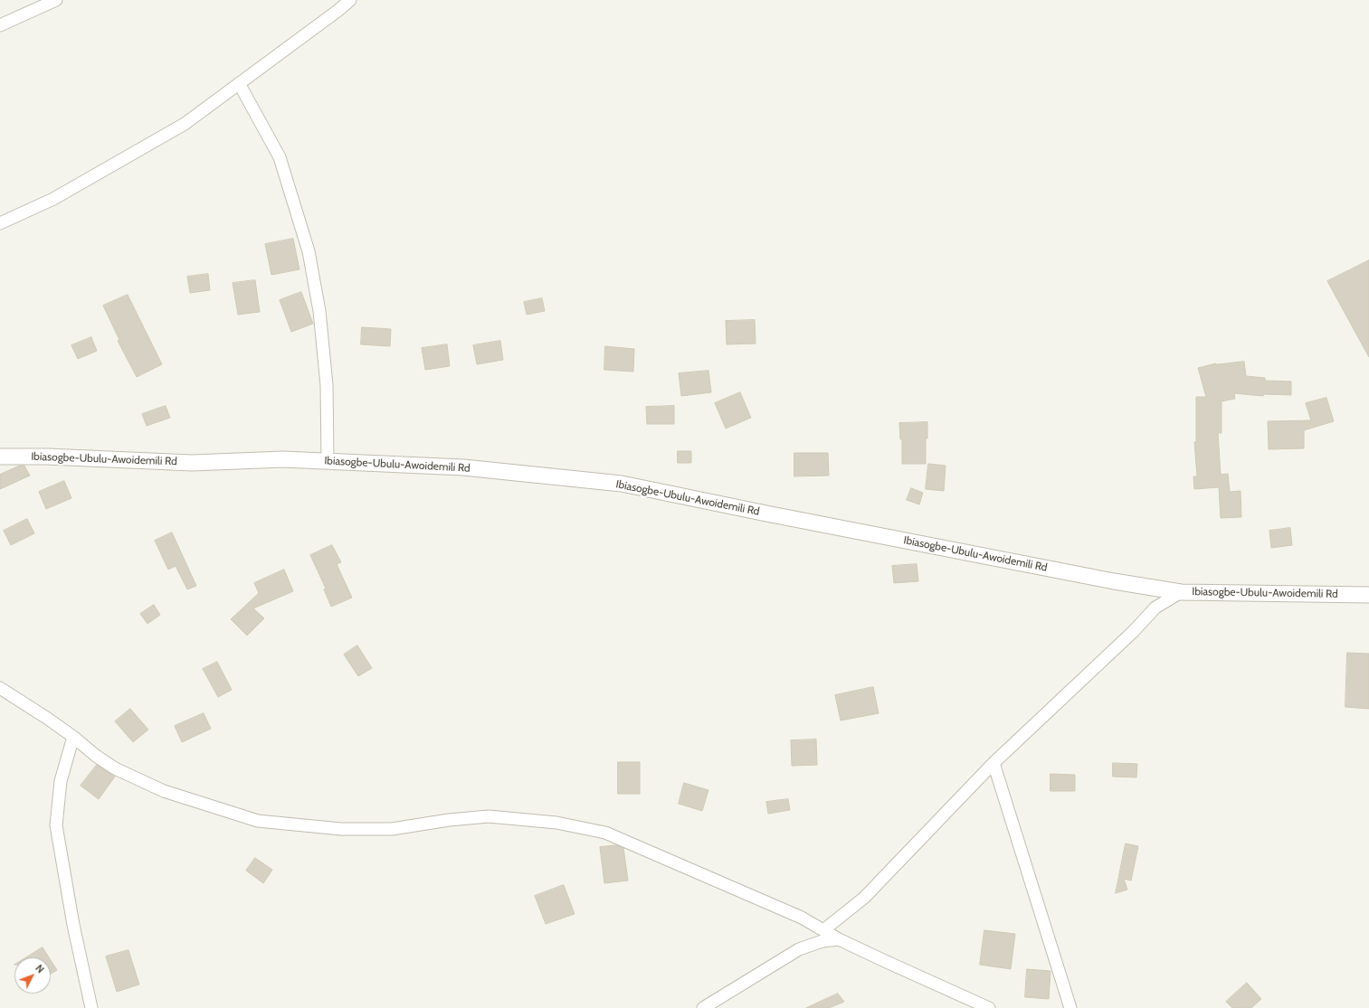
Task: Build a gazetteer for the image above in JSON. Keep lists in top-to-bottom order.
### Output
{
  "streets": {
    "street": ["Ibiasogbe-Ubulu-Awoidemili Rd"]
  },
  "north": "top right"
}
